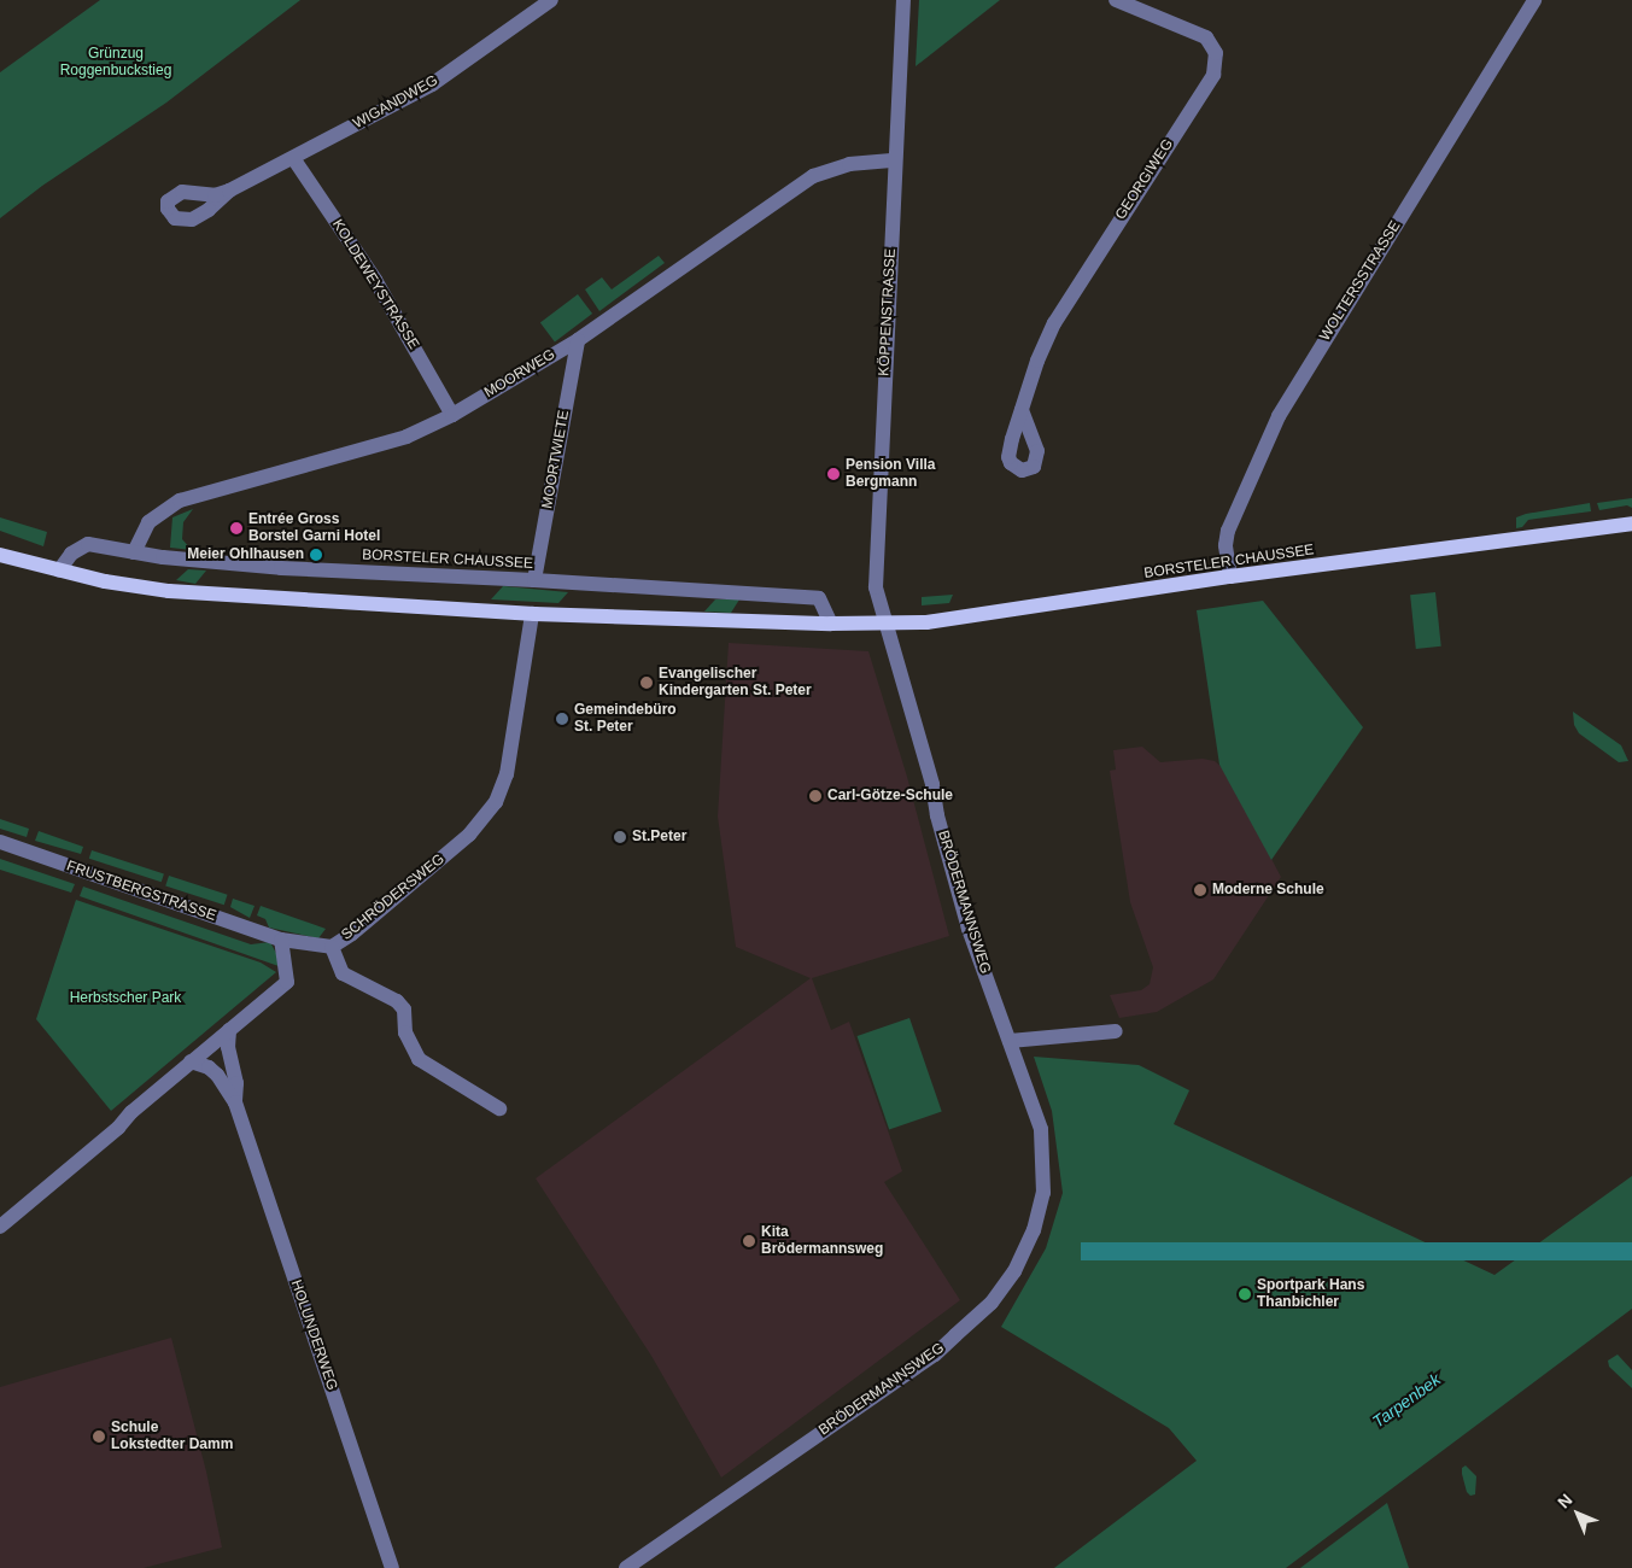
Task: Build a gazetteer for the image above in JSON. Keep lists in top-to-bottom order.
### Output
{
  "streets": {
    "main road": ["BORSTELER CHAUSSEE"],
    "street": [
      "WIGANDWEG",
      "GEORGIWEG",
      "WOLTERSSTRASSE",
      "KOLDEWEYSTRASSE",
      "KÖPPENSTRASSE",
      "MOORWEG",
      "MOORTWIETE",
      "FRUSTBERGSTRASSE",
      "SCHRÖDERSWEG",
      "BRÖDERMANNSWEG",
      "HOLUNDERWEG"
    ]
  },
  "crossings": [
    ["WIGANDWEG", "KOLDEWEYSTRASSE"],
    ["WOLTERSSTRASSE", "BORSTELER CHAUSSEE"],
    ["KOLDEWEYSTRASSE", "MOORWEG"],
    ["KÖPPENSTRASSE", "MOORWEG"],
    ["KÖPPENSTRASSE", "BORSTELER CHAUSSEE"],
    ["KÖPPENSTRASSE", "BRÖDERMANNSWEG"],
    ["MOORWEG", "MOORTWIETE"],
    ["MOORWEG", "BORSTELER CHAUSSEE"],
    ["MOORTWIETE", "BORSTELER CHAUSSEE"],
    ["BORSTELER CHAUSSEE", "SCHRÖDERSWEG"],
    ["BORSTELER CHAUSSEE", "BRÖDERMANNSWEG"],
    ["FRUSTBERGSTRASSE", "SCHRÖDERSWEG"]
  ],
  "water": ["Tarpenbek"],
  "parks": ["Grünzug Roggenbuckstieg", "Herbstscher Park"],
  "places": [
    "Pension Villa Bergmann",
    "Entrée Gross Borstel Garni Hotel",
    "Meier Ohlhausen",
    "Evangelischer Kindergarten St. Peter",
    "Gemeindebüro St. Peter",
    "Carl-Götze-Schule",
    "St.Peter",
    "Moderne Schule",
    "Kita Brödermannsweg",
    "Sportpark Hans Thanbichler",
    "Schule Lokstedter Damm"
  ],
  "north": "top left"
}
